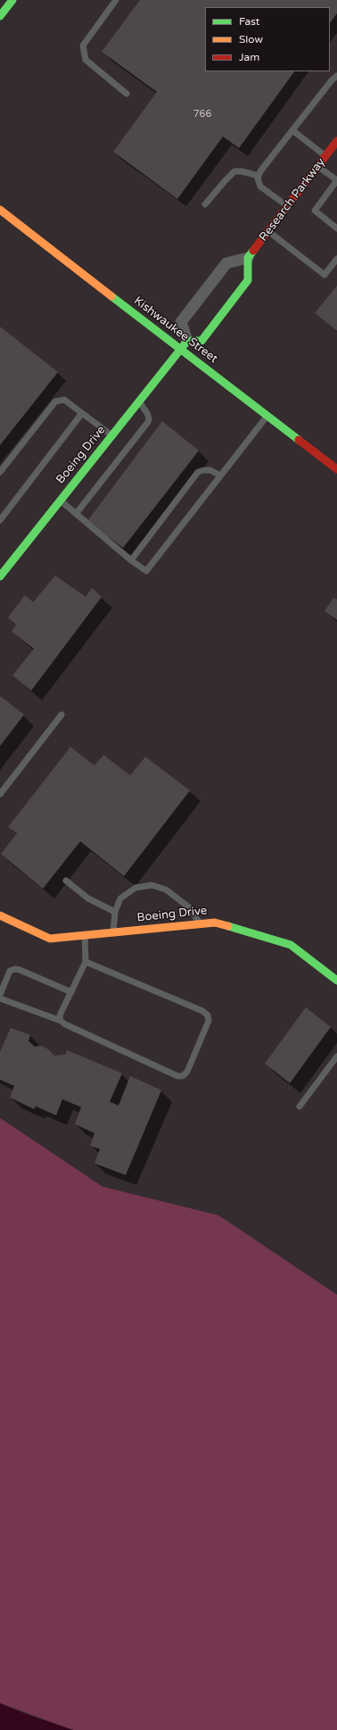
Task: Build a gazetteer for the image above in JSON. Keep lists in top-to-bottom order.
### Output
{
  "streets": {
    "main road": ["Research Parkway", "Kishwaukee Street", "Boeing Drive"]
  },
  "crossings": [
    ["Kishwaukee Street", "Boeing Drive"]
  ],
  "house_numbers": ["766"],
  "legend": ["Fast", "Slow", "Jam"]
}
